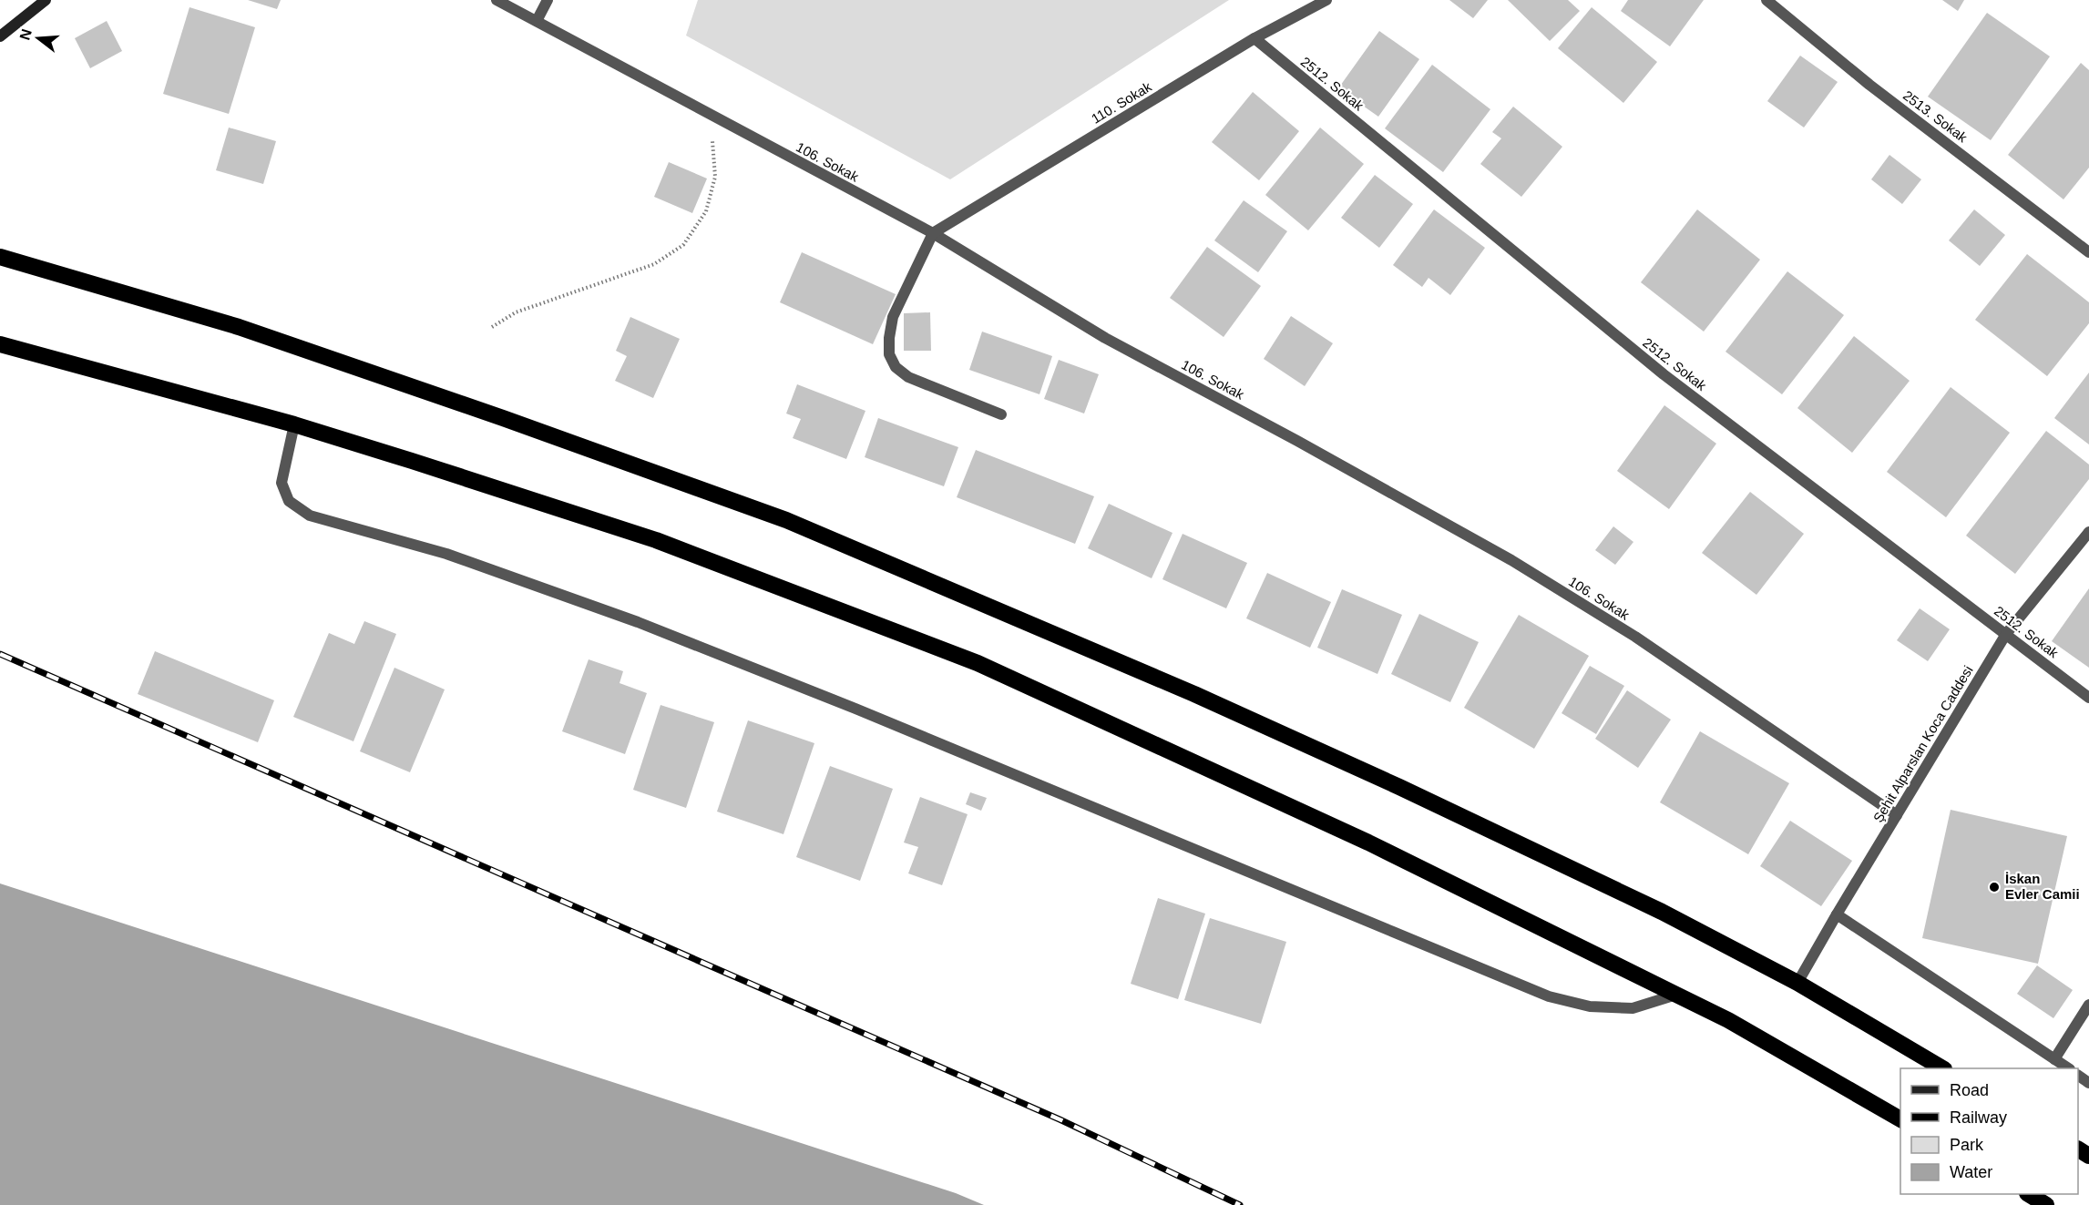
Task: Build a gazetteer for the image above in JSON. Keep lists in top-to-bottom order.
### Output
{
  "streets": {
    "street": [
      "2512. Sokak",
      "110. Sokak",
      "2513. Sokak",
      "106. Sokak",
      "Şehit Alparslan Koca Caddesi"
    ]
  },
  "crossings": [
    ["2512. Sokak", "110. Sokak"],
    ["2512. Sokak", "Şehit Alparslan Koca Caddesi"],
    ["110. Sokak", "106. Sokak"],
    ["106. Sokak", "Şehit Alparslan Koca Caddesi"]
  ],
  "places": ["İskan Evler Camii"],
  "legend": [
    "Road",
    "Railway",
    "Park",
    "Water"
  ],
  "north": "left"
}
